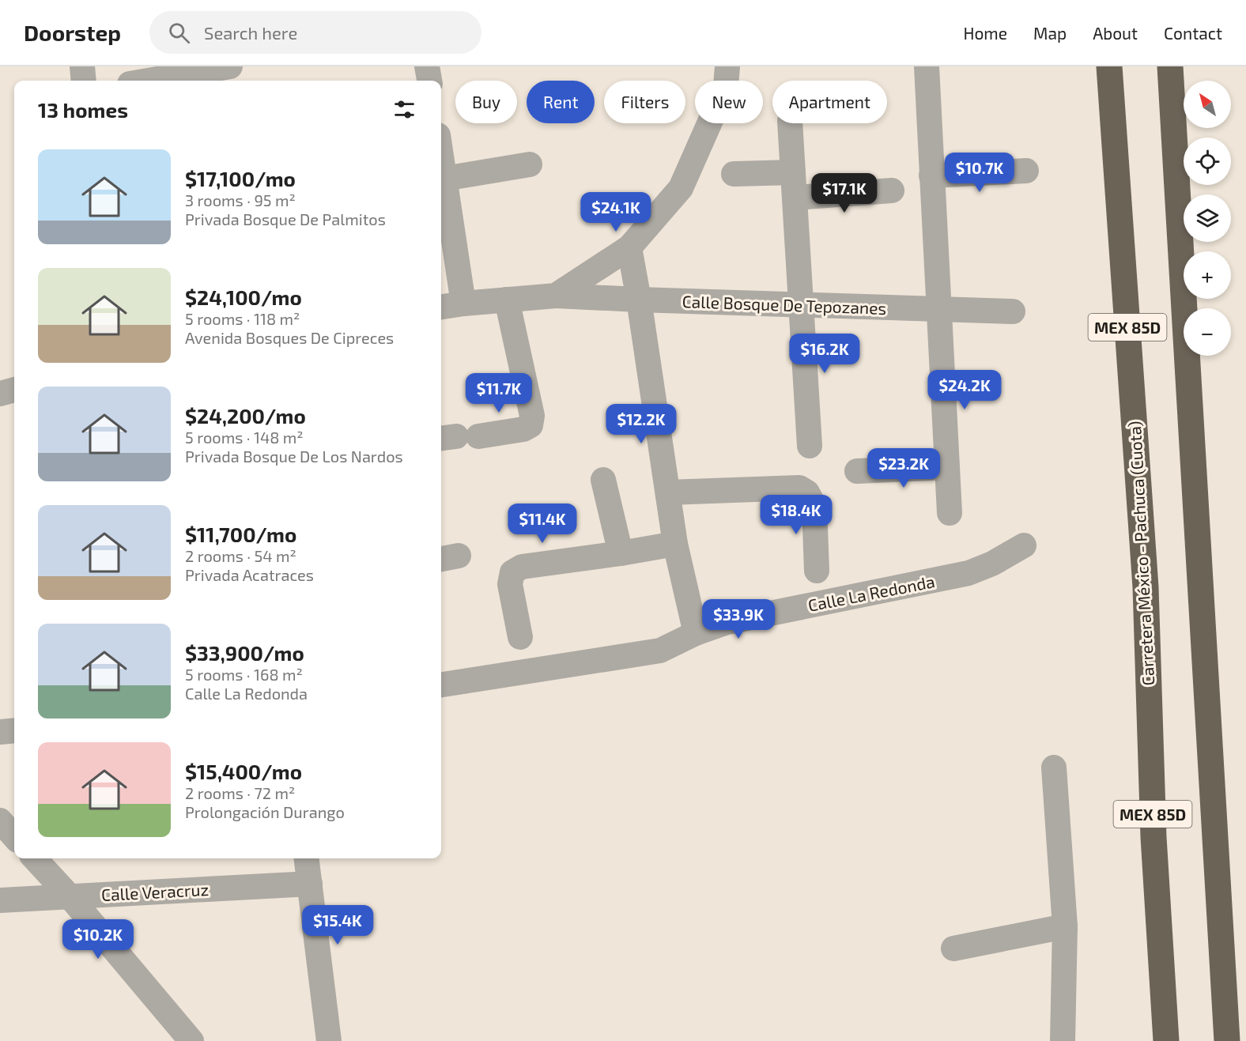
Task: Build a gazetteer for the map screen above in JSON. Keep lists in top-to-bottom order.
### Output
{
  "streets": {
    "highway": ["MEX 85D", "Carretera México - Pachuca (Cuota)"],
    "street": ["Calle Bosque De Tepozanes", "Calle La Redonda", "Calle Veracruz"]
  },
  "north": "top left",
  "page": {
    "header": "Doorstep",
    "search": "Search here",
    "nav": [
      "Home",
      "Map",
      "About",
      "Contact"
    ],
    "map_buttons": ["+", "−"],
    "chip": [
      "Buy",
      "Rent",
      "Filters",
      "New",
      "Apartment"
    ],
    "heading": "13 homes",
    "list": [
      {
        "name": "$17,100/mo",
        "note": "3 rooms · 95 m² · Privada Bosque De Palmitos"
      },
      {
        "name": "$24,100/mo",
        "note": "5 rooms · 118 m² · Avenida Bosques De Cipreces"
      },
      {
        "name": "$24,200/mo",
        "note": "5 rooms · 148 m² · Privada Bosque De Los Nardos"
      },
      {
        "name": "$11,700/mo",
        "note": "2 rooms · 54 m² · Privada Acatraces"
      },
      {
        "name": "$33,900/mo",
        "note": "5 rooms · 168 m² · Calle La Redonda"
      },
      {
        "name": "$15,400/mo",
        "note": "2 rooms · 72 m² · Prolongación Durango"
      }
    ],
    "price": [
      "$10.7K",
      "$17.1K",
      "$24.1K",
      "$16.2K",
      "$24.2K",
      "$11.7K",
      "$12.2K",
      "$23.2K",
      "$18.4K",
      "$11.4K",
      "$33.9K",
      "$15.4K",
      "$10.2K"
    ]
  }
}
